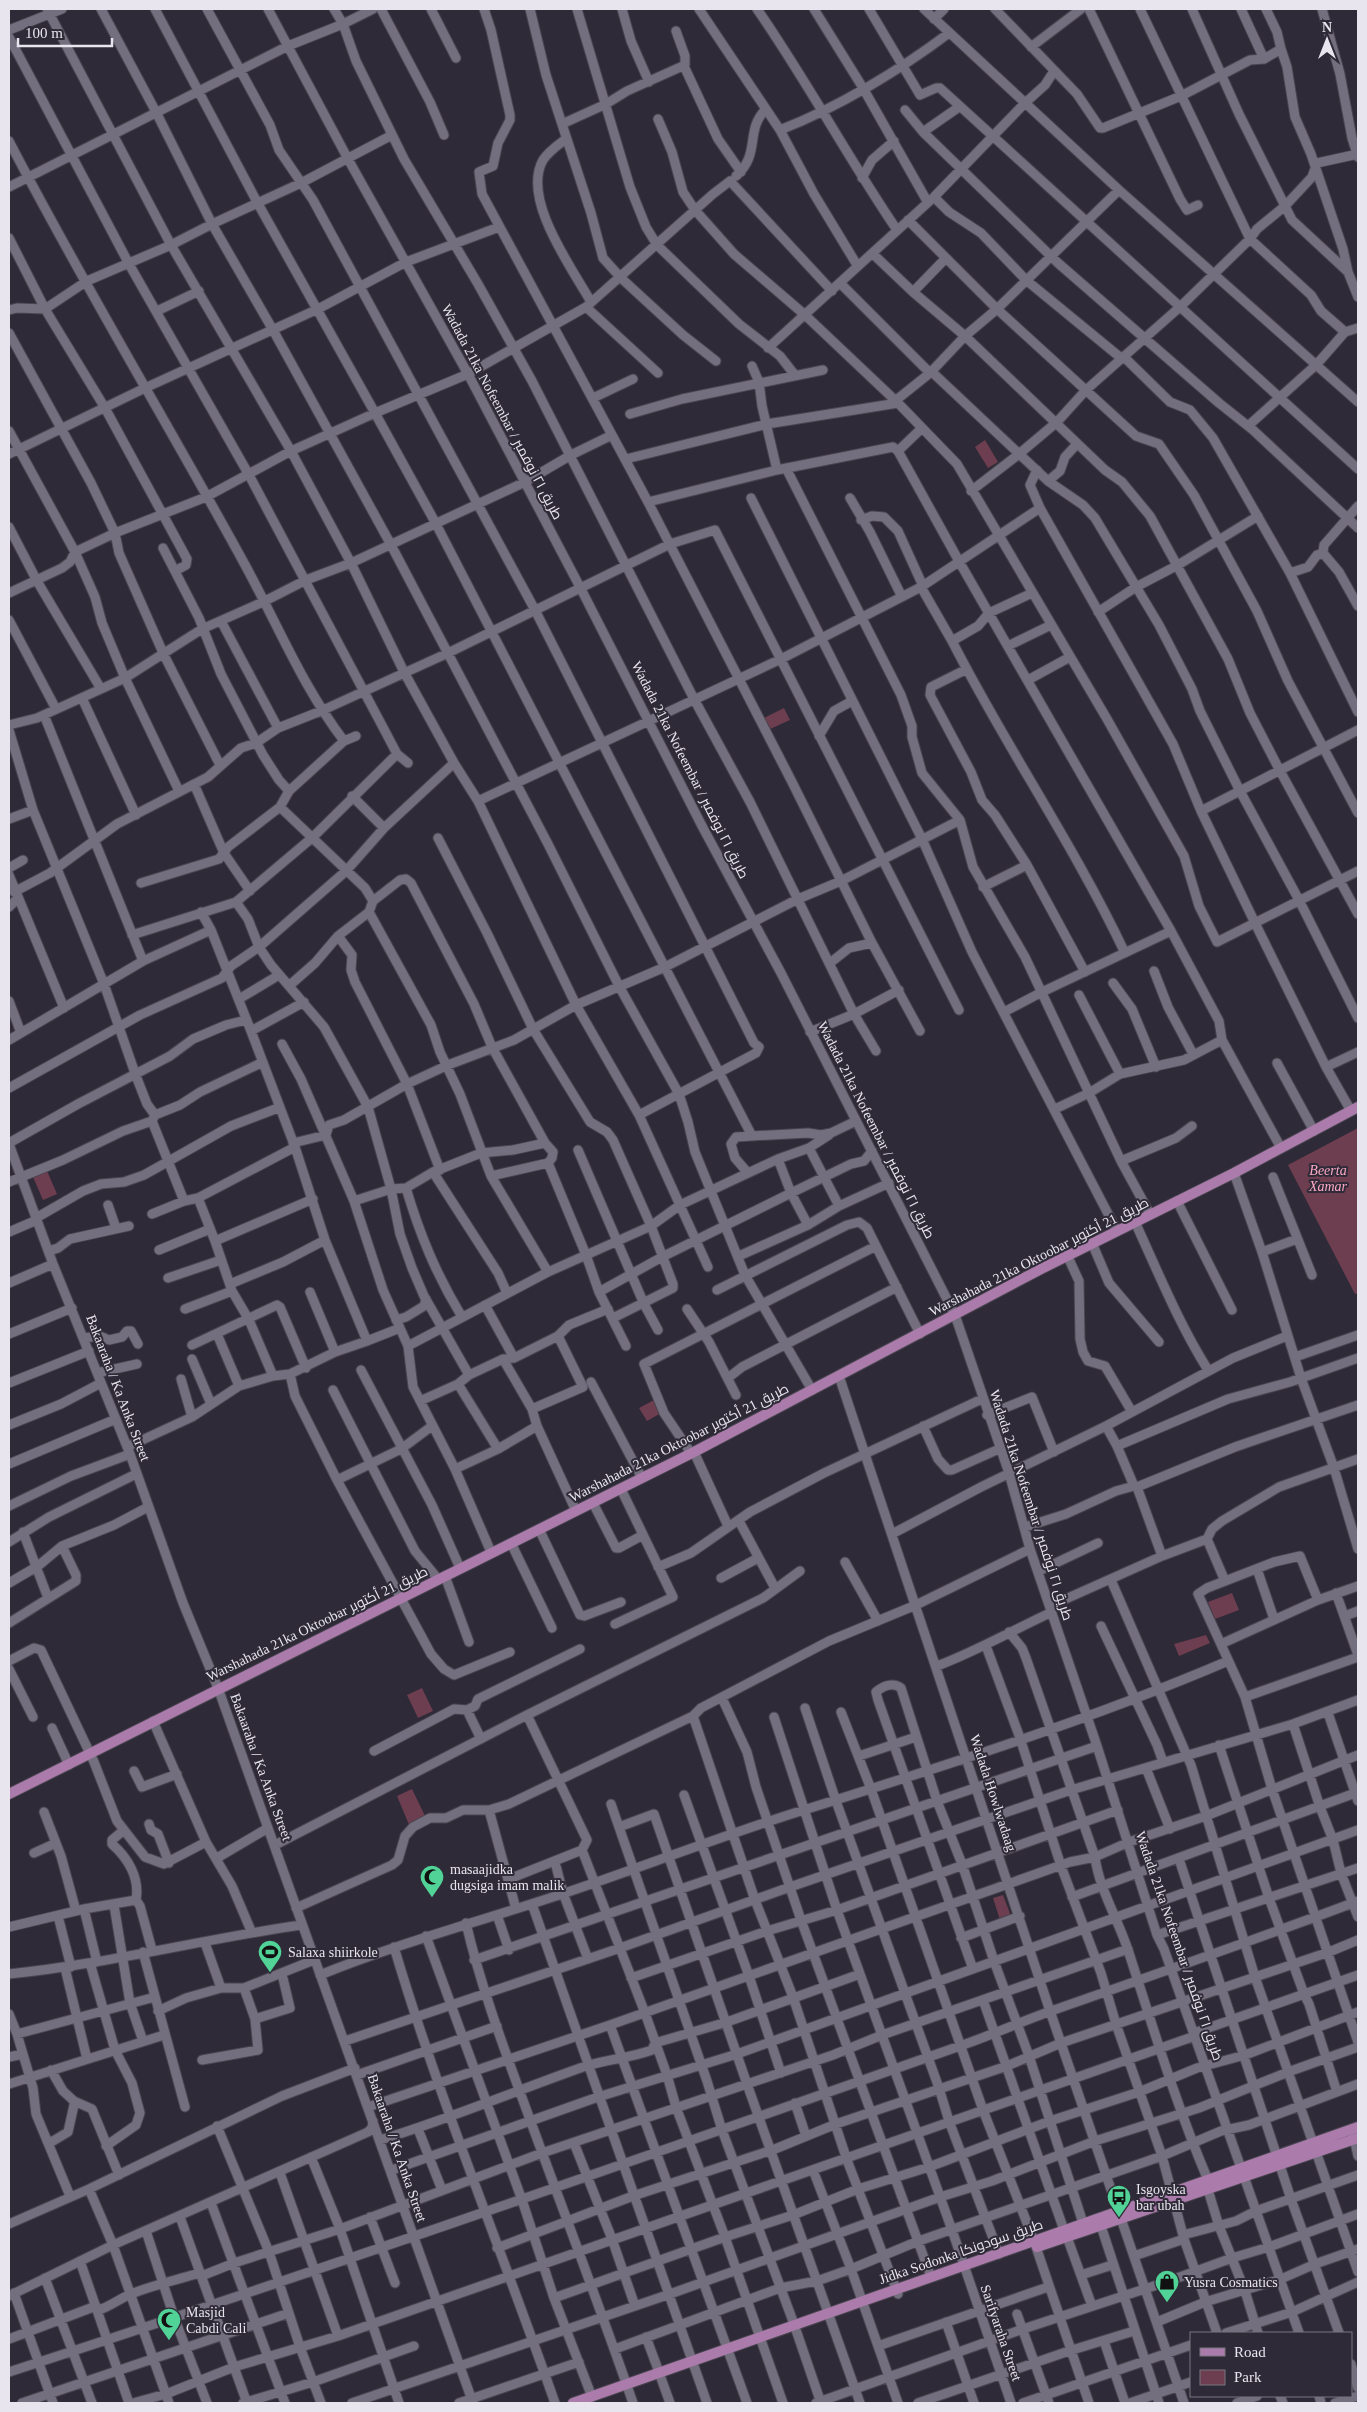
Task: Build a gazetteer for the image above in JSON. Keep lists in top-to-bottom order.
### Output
{
  "streets": {
    "main road": ["Warshahada 21ka Oktoobar طريق 21 أكتوبر", "Jidka Sodonka طريق سودونكا"],
    "street": [
      "Wadada 21ka Nofeembar / طريق ٢١ نوفمبر",
      "Bakaaraha / Ka Anka Street",
      "Wadada Howlwadaag",
      "Sarifyaraha Street"
    ]
  },
  "crossings": [
    ["Wadada 21ka Nofeembar / طريق ٢١ نوفمبر", "Warshahada 21ka Oktoobar طريق 21 أكتوبر"],
    ["Wadada 21ka Nofeembar / طريق ٢١ نوفمبر", "Jidka Sodonka طريق سودونكا"],
    ["Warshahada 21ka Oktoobar طريق 21 أكتوبر", "Bakaaraha / Ka Anka Street"],
    ["Warshahada 21ka Oktoobar طريق 21 أكتوبر", "Wadada Howlwadaag"],
    ["Wadada Howlwadaag", "Jidka Sodonka طريق سودونكا"],
    ["Jidka Sodonka طريق سودونكا", "Sarifyaraha Street"]
  ],
  "parks": ["Beerta Xamar"],
  "places": {
    "mosque": ["masaajidka dugsiga imam malik", "Masjid Cabdi Cali"],
    "sports": ["Salaxa shiirkole"],
    "bus stop": ["Isgoyska bar ubah"],
    "shop": ["Yusra Cosmatics"]
  },
  "legend": ["Road", "Park"],
  "scale_bar": "100 m",
  "north": "top"
}
